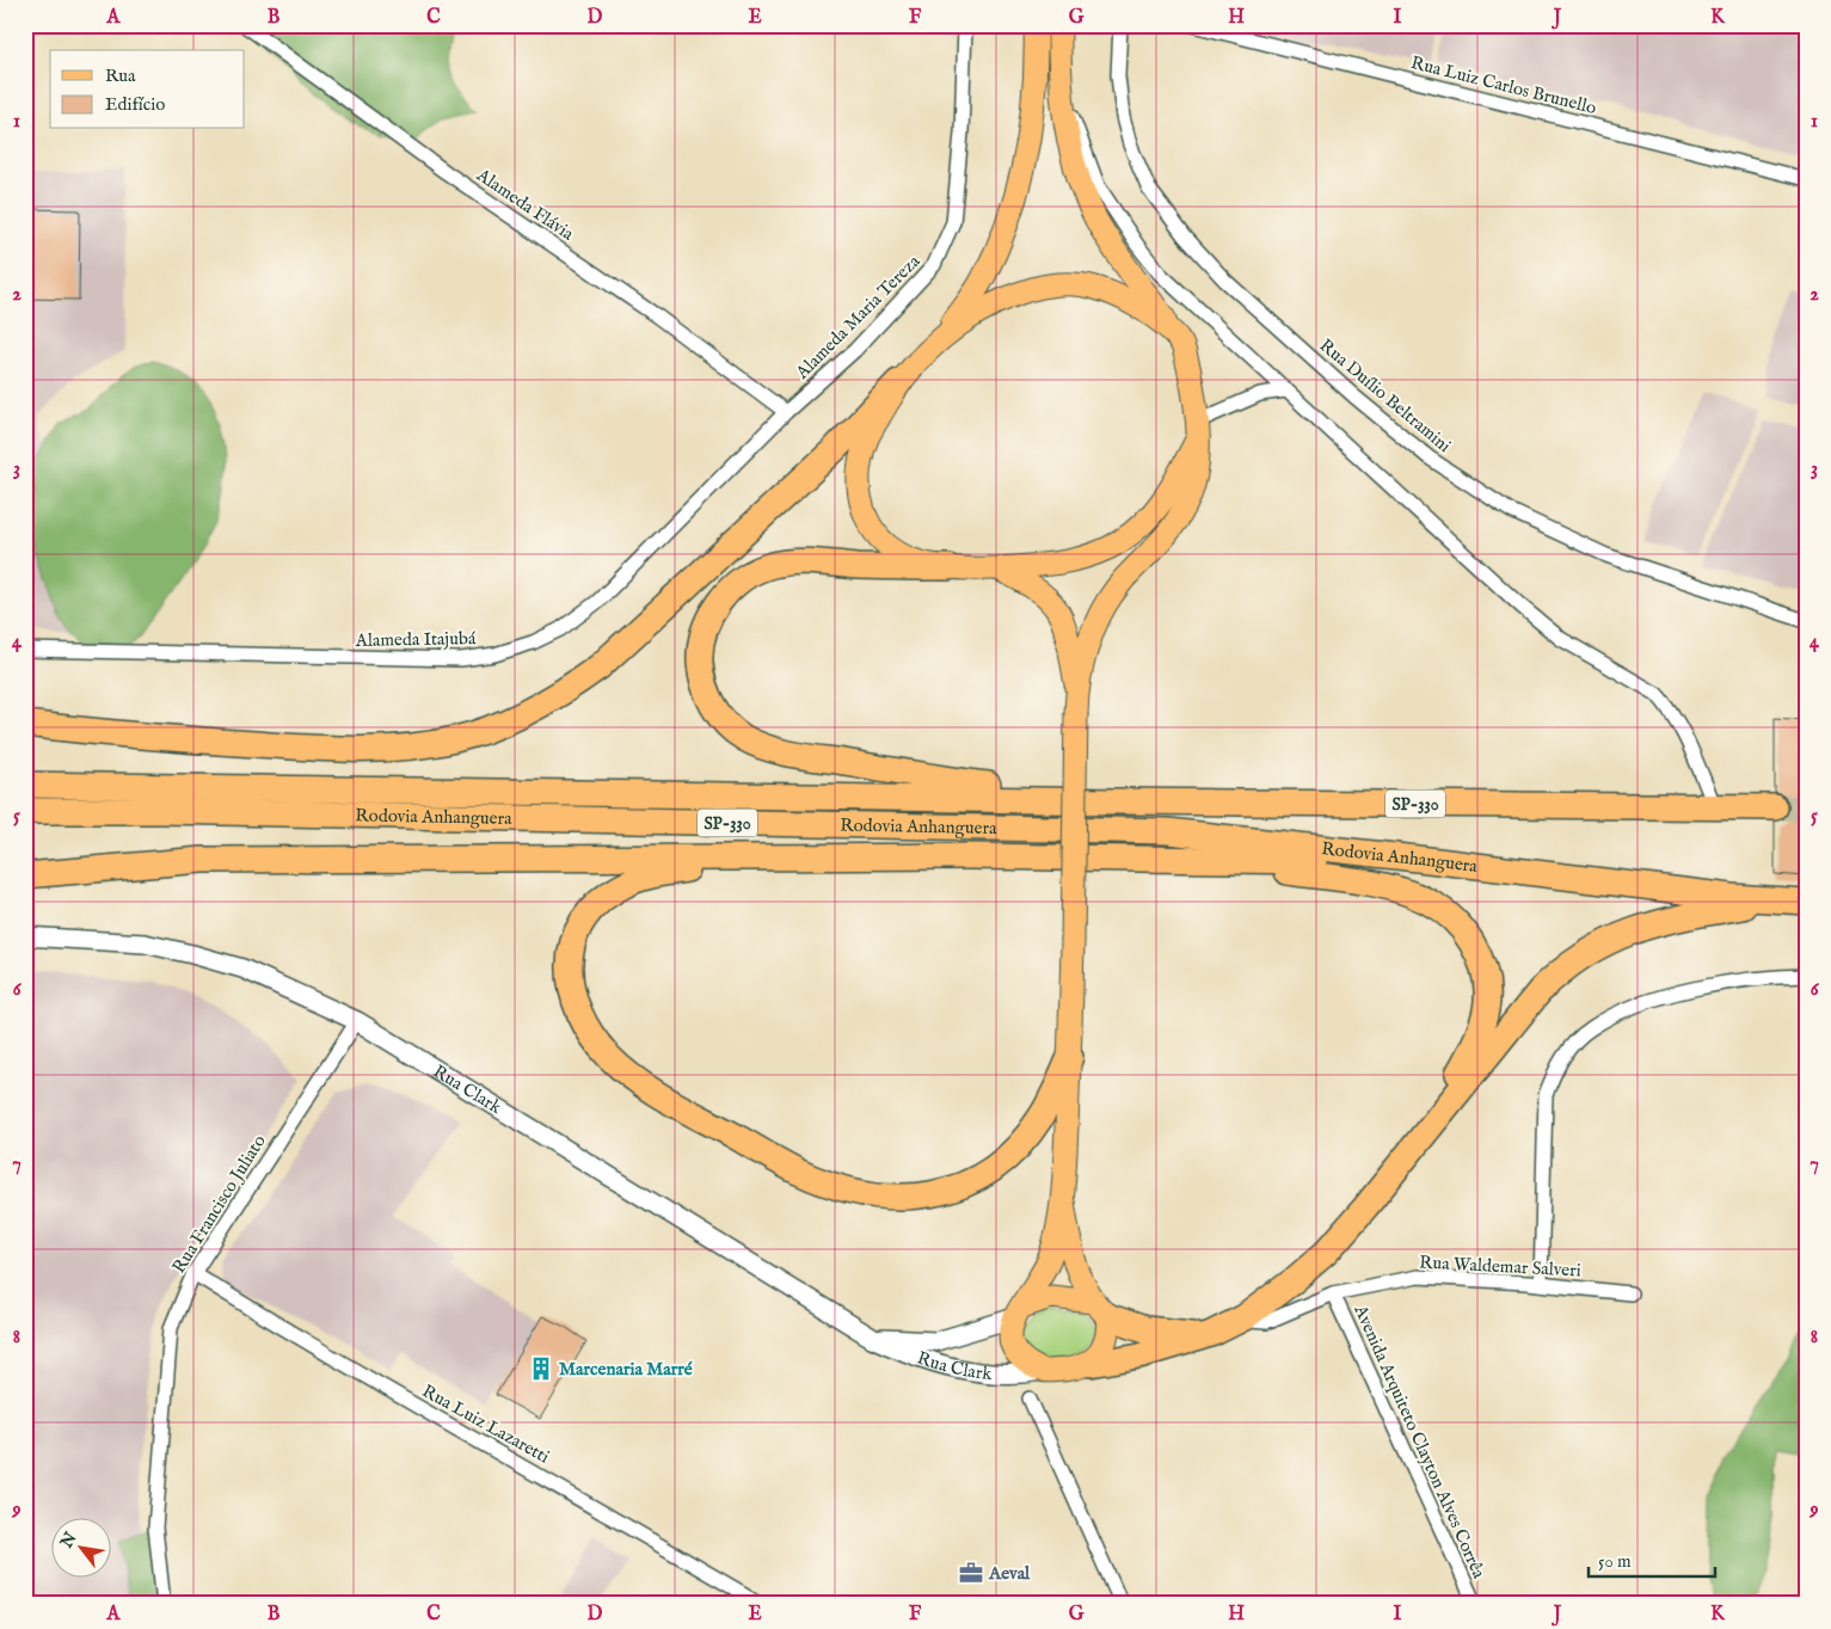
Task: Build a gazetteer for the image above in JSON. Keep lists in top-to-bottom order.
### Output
{
  "streets": {
    "highway": ["SP-330", "Rodovia Anhanguera"],
    "street": [
      "Rua Luiz Carlos Brunello",
      "Alameda Flávia",
      "Alameda Maria Tereza",
      "Rua Duílio Beltramini",
      "Alameda Itajubá",
      "Rua Clark",
      "Rua Francisco Juliato",
      "Rua Waldemar Salveri",
      "Rua Luiz Lazaretti",
      "Avenida Arquiteto Clayton Alves Corrêa"
    ]
  },
  "crossings": [
    ["Alameda Flávia", "Alameda Maria Tereza"],
    ["Alameda Flávia", "Alameda Itajubá"],
    ["Alameda Maria Tereza", "Alameda Itajubá"],
    ["Rua Clark", "Rua Francisco Juliato"],
    ["Rua Francisco Juliato", "Rua Luiz Lazaretti"],
    ["Rua Waldemar Salveri", "Avenida Arquiteto Clayton Alves Corrêa"]
  ],
  "places": {
    "building": ["Marcenaria Marré"],
    "office": ["Aeval"]
  },
  "legend": ["Rua", "Edifício"],
  "scale_bar": "50 m",
  "north": "top left",
  "grid": {
    "columns": [
      "A",
      "B",
      "C",
      "D",
      "E",
      "F",
      "G",
      "H",
      "I",
      "J",
      "K"
    ],
    "rows": [
      "1",
      "2",
      "3",
      "4",
      "5",
      "6",
      "7",
      "8",
      "9"
    ]
  }
}
